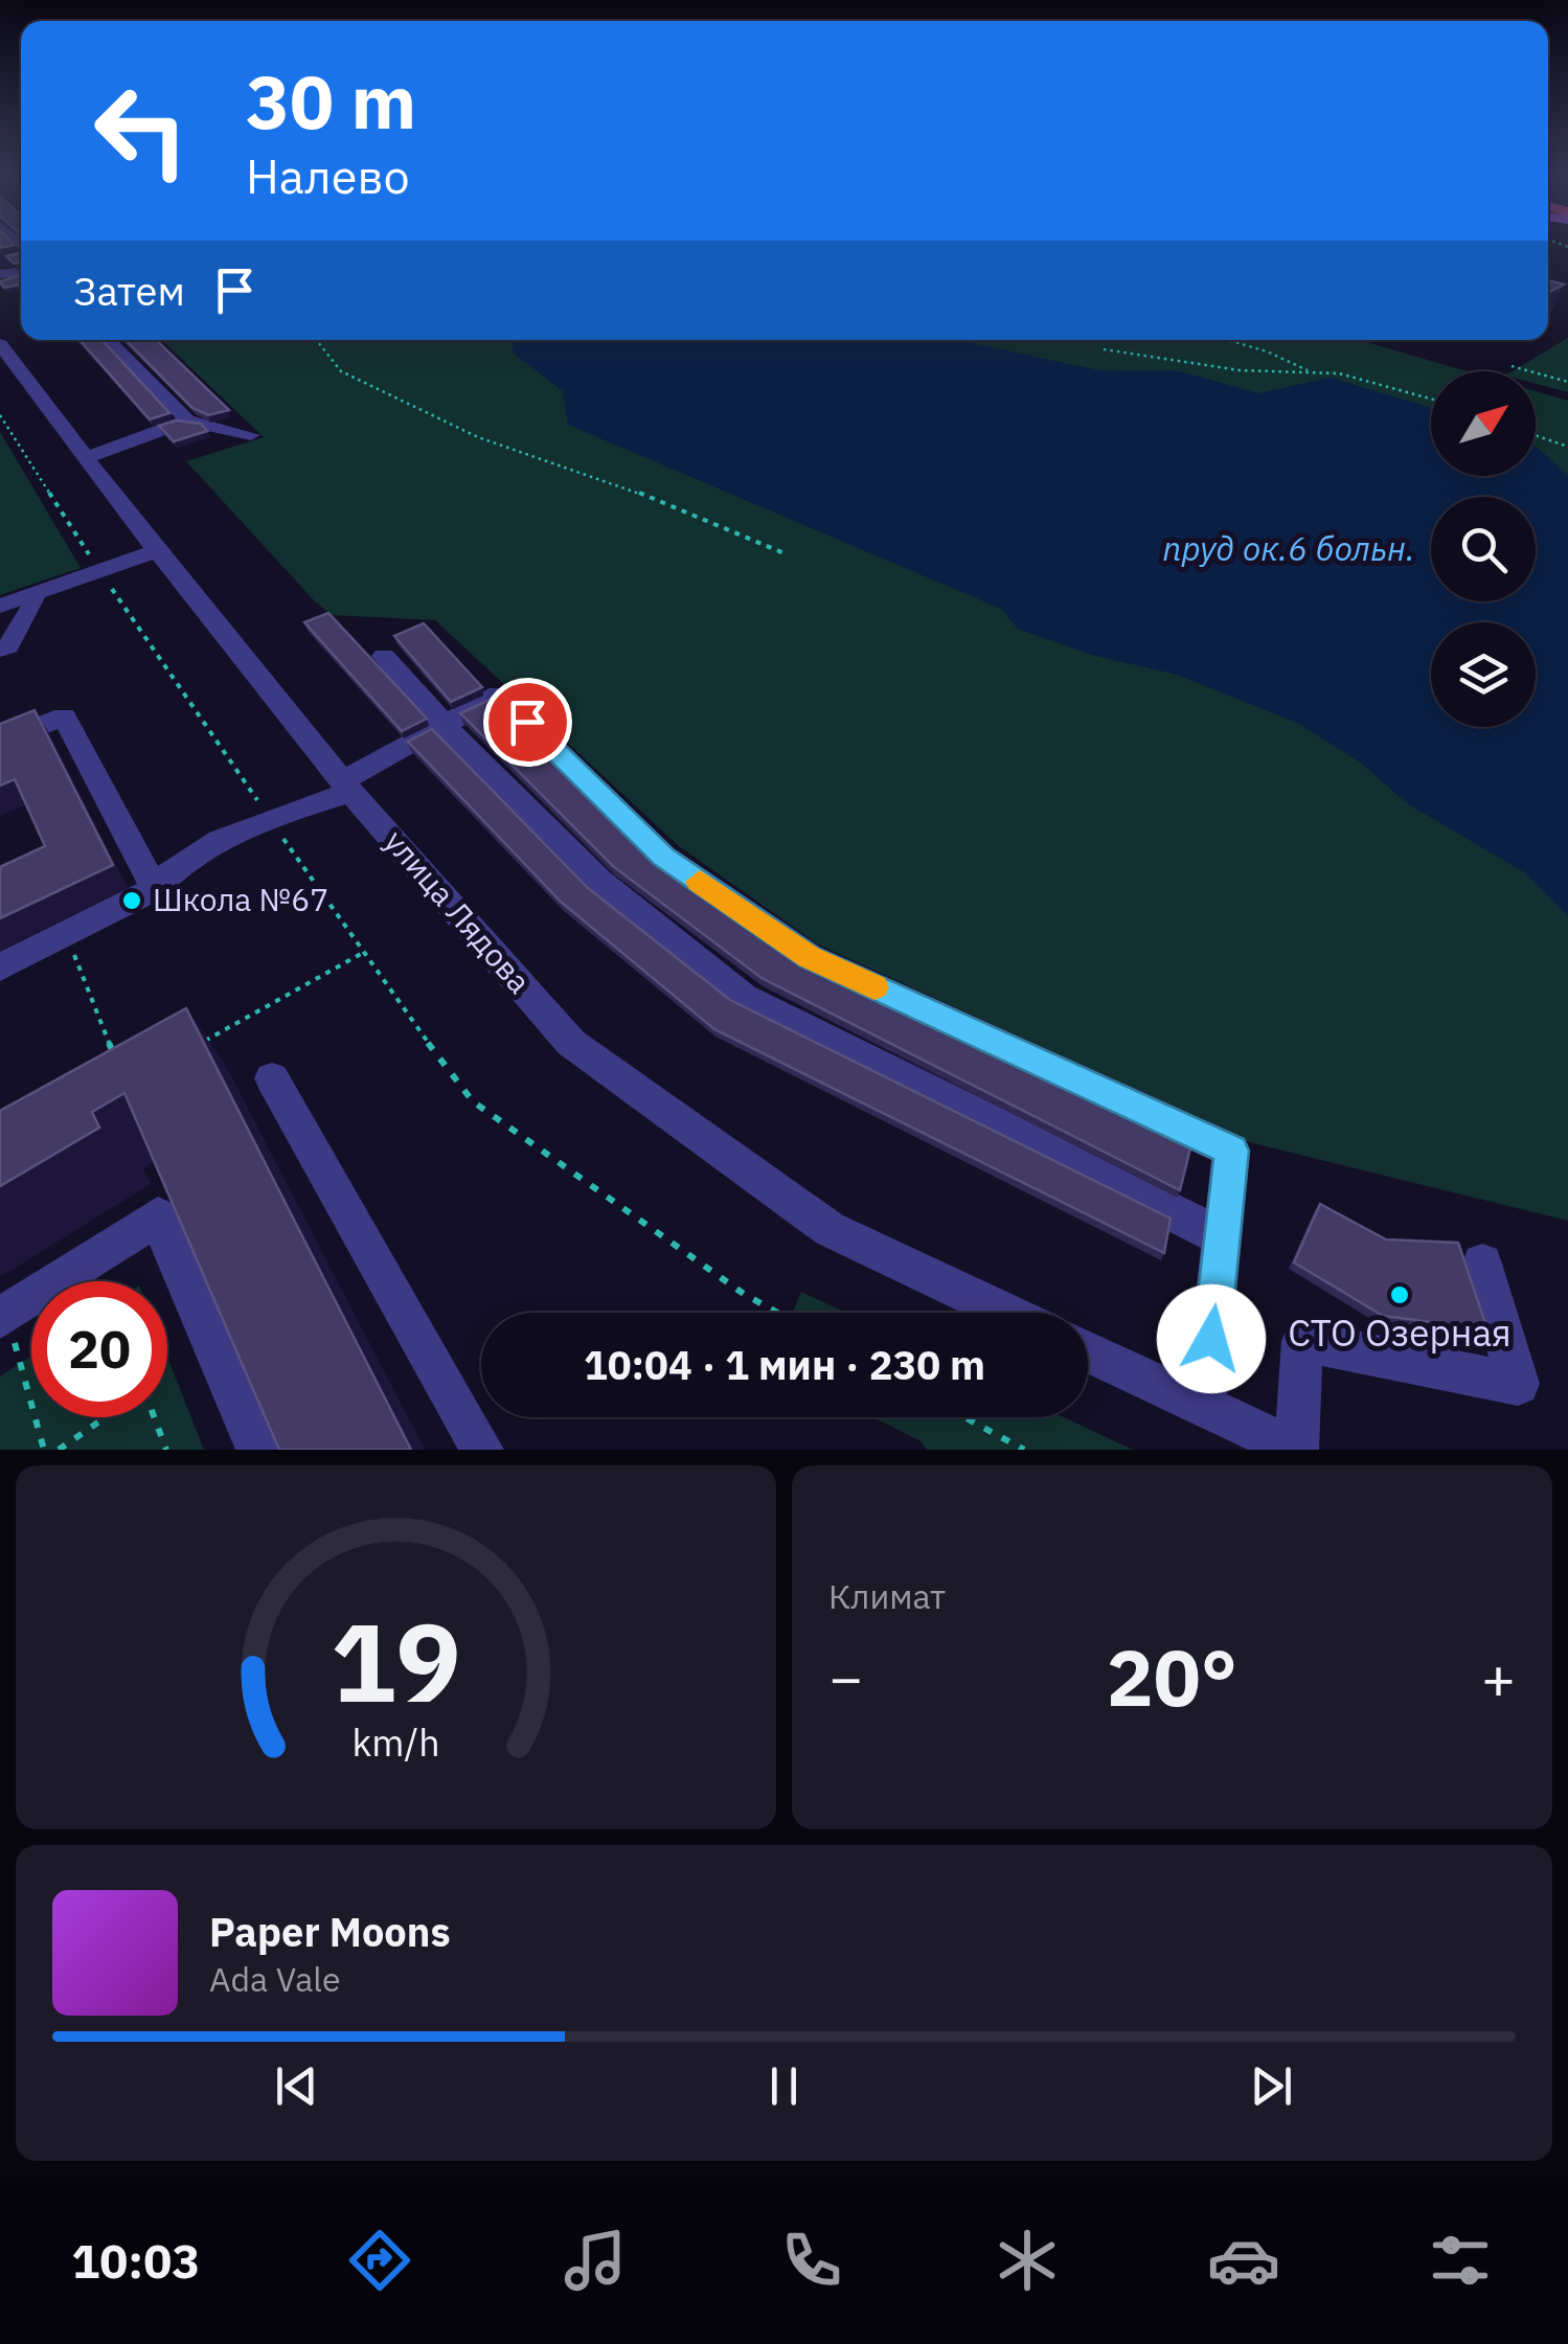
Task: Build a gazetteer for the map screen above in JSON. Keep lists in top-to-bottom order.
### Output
{
  "streets": {
    "street": ["улица Лядова"]
  },
  "water": ["пруд ок.6 больн."],
  "places": ["Школа №67", "СТО Озерная"],
  "north": "top right",
  "page": {
    "turn": ["30 m", "Налево"],
    "then": "Затем",
    "limit": "20",
    "trip": "10:04 · 1 мин · 230 m",
    "tile": "Климат",
    "heat": ["−", "20°", "+"],
    "song": ["Paper Moons", "Ada Vale"],
    "tabs": "10:03",
    "gauge": ["19", "km/h"]
  }
}
